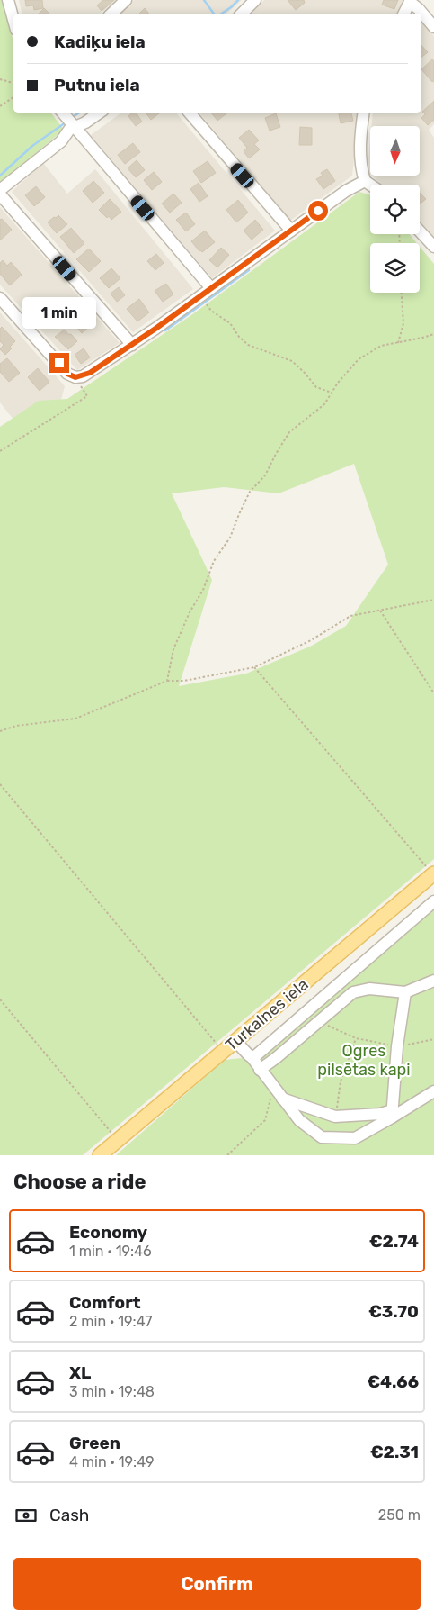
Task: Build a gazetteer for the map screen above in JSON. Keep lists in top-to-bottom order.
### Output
{
  "streets": {
    "main road": ["Turkalnes iela"]
  },
  "parks": ["Ogres pilsētas kapi"],
  "north": "bottom",
  "page": {
    "banner": ["Kadiķu iela", "Putnu iela"],
    "bubble": "1 min",
    "heading": "Choose a ride",
    "list": [
      {
        "name": "Economy",
        "note": "1 min · 19:46",
        "value": "€2.74"
      },
      {
        "name": "Comfort",
        "note": "2 min · 19:47",
        "value": "€3.70"
      },
      {
        "name": "XL",
        "note": "3 min · 19:48",
        "value": "€4.66"
      },
      {
        "name": "Green",
        "note": "4 min · 19:49",
        "value": "€2.31"
      }
    ],
    "pay": ["Cash", "250 m"],
    "buttons": "Confirm"
  }
}
